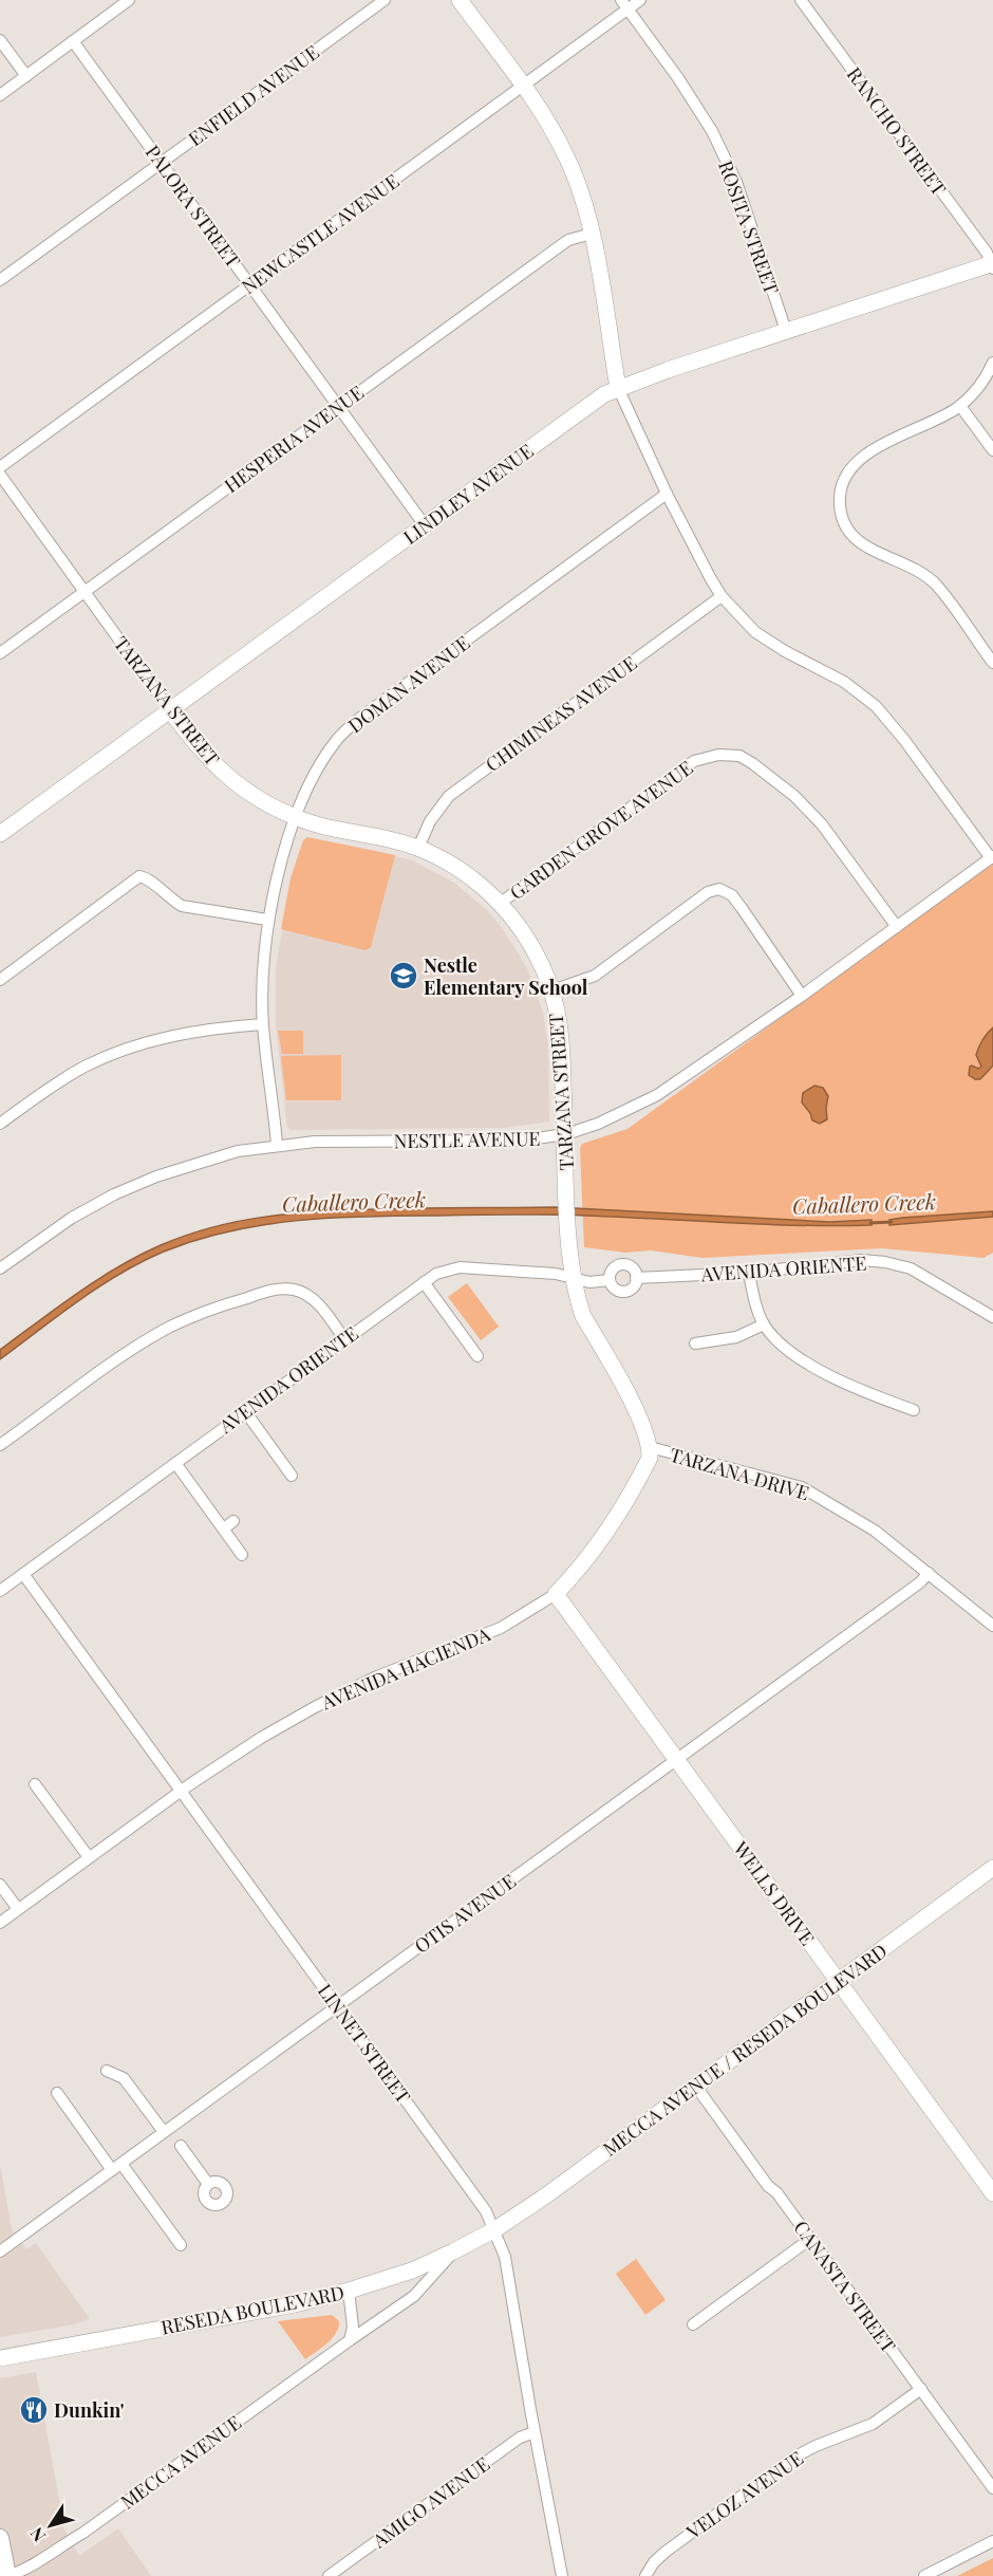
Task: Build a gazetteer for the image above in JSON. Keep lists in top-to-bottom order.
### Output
{
  "streets": {
    "street": [
      "ENFIELD AVENUE",
      "RANCHO STREET",
      "PALORA STREET",
      "ROSITA STREET",
      "NEWCASTLE AVENUE",
      "HESPERIA AVENUE",
      "LINDLEY AVENUE",
      "DOMAN AVENUE",
      "TARZANA STREET",
      "CHIMINEAS AVENUE",
      "GARDEN GROVE AVENUE",
      "NESTLE AVENUE",
      "AVENIDA ORIENTE",
      "TARZANA DRIVE",
      "AVENIDA HACIENDA",
      "WELLS DRIVE",
      "OTIS AVENUE",
      "LINNET STREET",
      "MECCA AVENUE / RESEDA BOULEVARD",
      "CANASTA STREET",
      "RESEDA BOULEVARD",
      "MECCA AVENUE",
      "VELOZ AVENUE",
      "AMIGO AVENUE"
    ]
  },
  "crossings": [
    ["ENFIELD AVENUE", "PALORA STREET"],
    ["RANCHO STREET", "LINDLEY AVENUE"],
    ["PALORA STREET", "NEWCASTLE AVENUE"],
    ["PALORA STREET", "HESPERIA AVENUE"],
    ["PALORA STREET", "LINDLEY AVENUE"],
    ["ROSITA STREET", "NEWCASTLE AVENUE"],
    ["ROSITA STREET", "LINDLEY AVENUE"],
    ["HESPERIA AVENUE", "TARZANA STREET"],
    ["LINDLEY AVENUE", "TARZANA STREET"],
    ["DOMAN AVENUE", "TARZANA STREET"],
    ["DOMAN AVENUE", "NESTLE AVENUE"],
    ["TARZANA STREET", "CHIMINEAS AVENUE"],
    ["TARZANA STREET", "GARDEN GROVE AVENUE"],
    ["TARZANA STREET", "NESTLE AVENUE"],
    ["TARZANA STREET", "TARZANA DRIVE"],
    ["GARDEN GROVE AVENUE", "NESTLE AVENUE"],
    ["AVENIDA ORIENTE", "TARZANA DRIVE"],
    ["AVENIDA ORIENTE", "LINNET STREET"],
    ["TARZANA DRIVE", "AVENIDA HACIENDA"],
    ["TARZANA DRIVE", "OTIS AVENUE"],
    ["AVENIDA HACIENDA", "WELLS DRIVE"],
    ["AVENIDA HACIENDA", "LINNET STREET"],
    ["WELLS DRIVE", "OTIS AVENUE"],
    ["WELLS DRIVE", "MECCA AVENUE / RESEDA BOULEVARD"],
    ["OTIS AVENUE", "LINNET STREET"],
    ["LINNET STREET", "MECCA AVENUE / RESEDA BOULEVARD"],
    ["LINNET STREET", "RESEDA BOULEVARD"],
    ["LINNET STREET", "AMIGO AVENUE"],
    ["MECCA AVENUE / RESEDA BOULEVARD", "CANASTA STREET"],
    ["MECCA AVENUE / RESEDA BOULEVARD", "RESEDA BOULEVARD"],
    ["CANASTA STREET", "VELOZ AVENUE"],
    ["RESEDA BOULEVARD", "MECCA AVENUE"]
  ],
  "water": ["Caballero Creek"],
  "places": {
    "school or university": ["Nestle Elementary School"],
    "restaurant": ["Dunkin'"]
  },
  "north": "bottom left"
}
